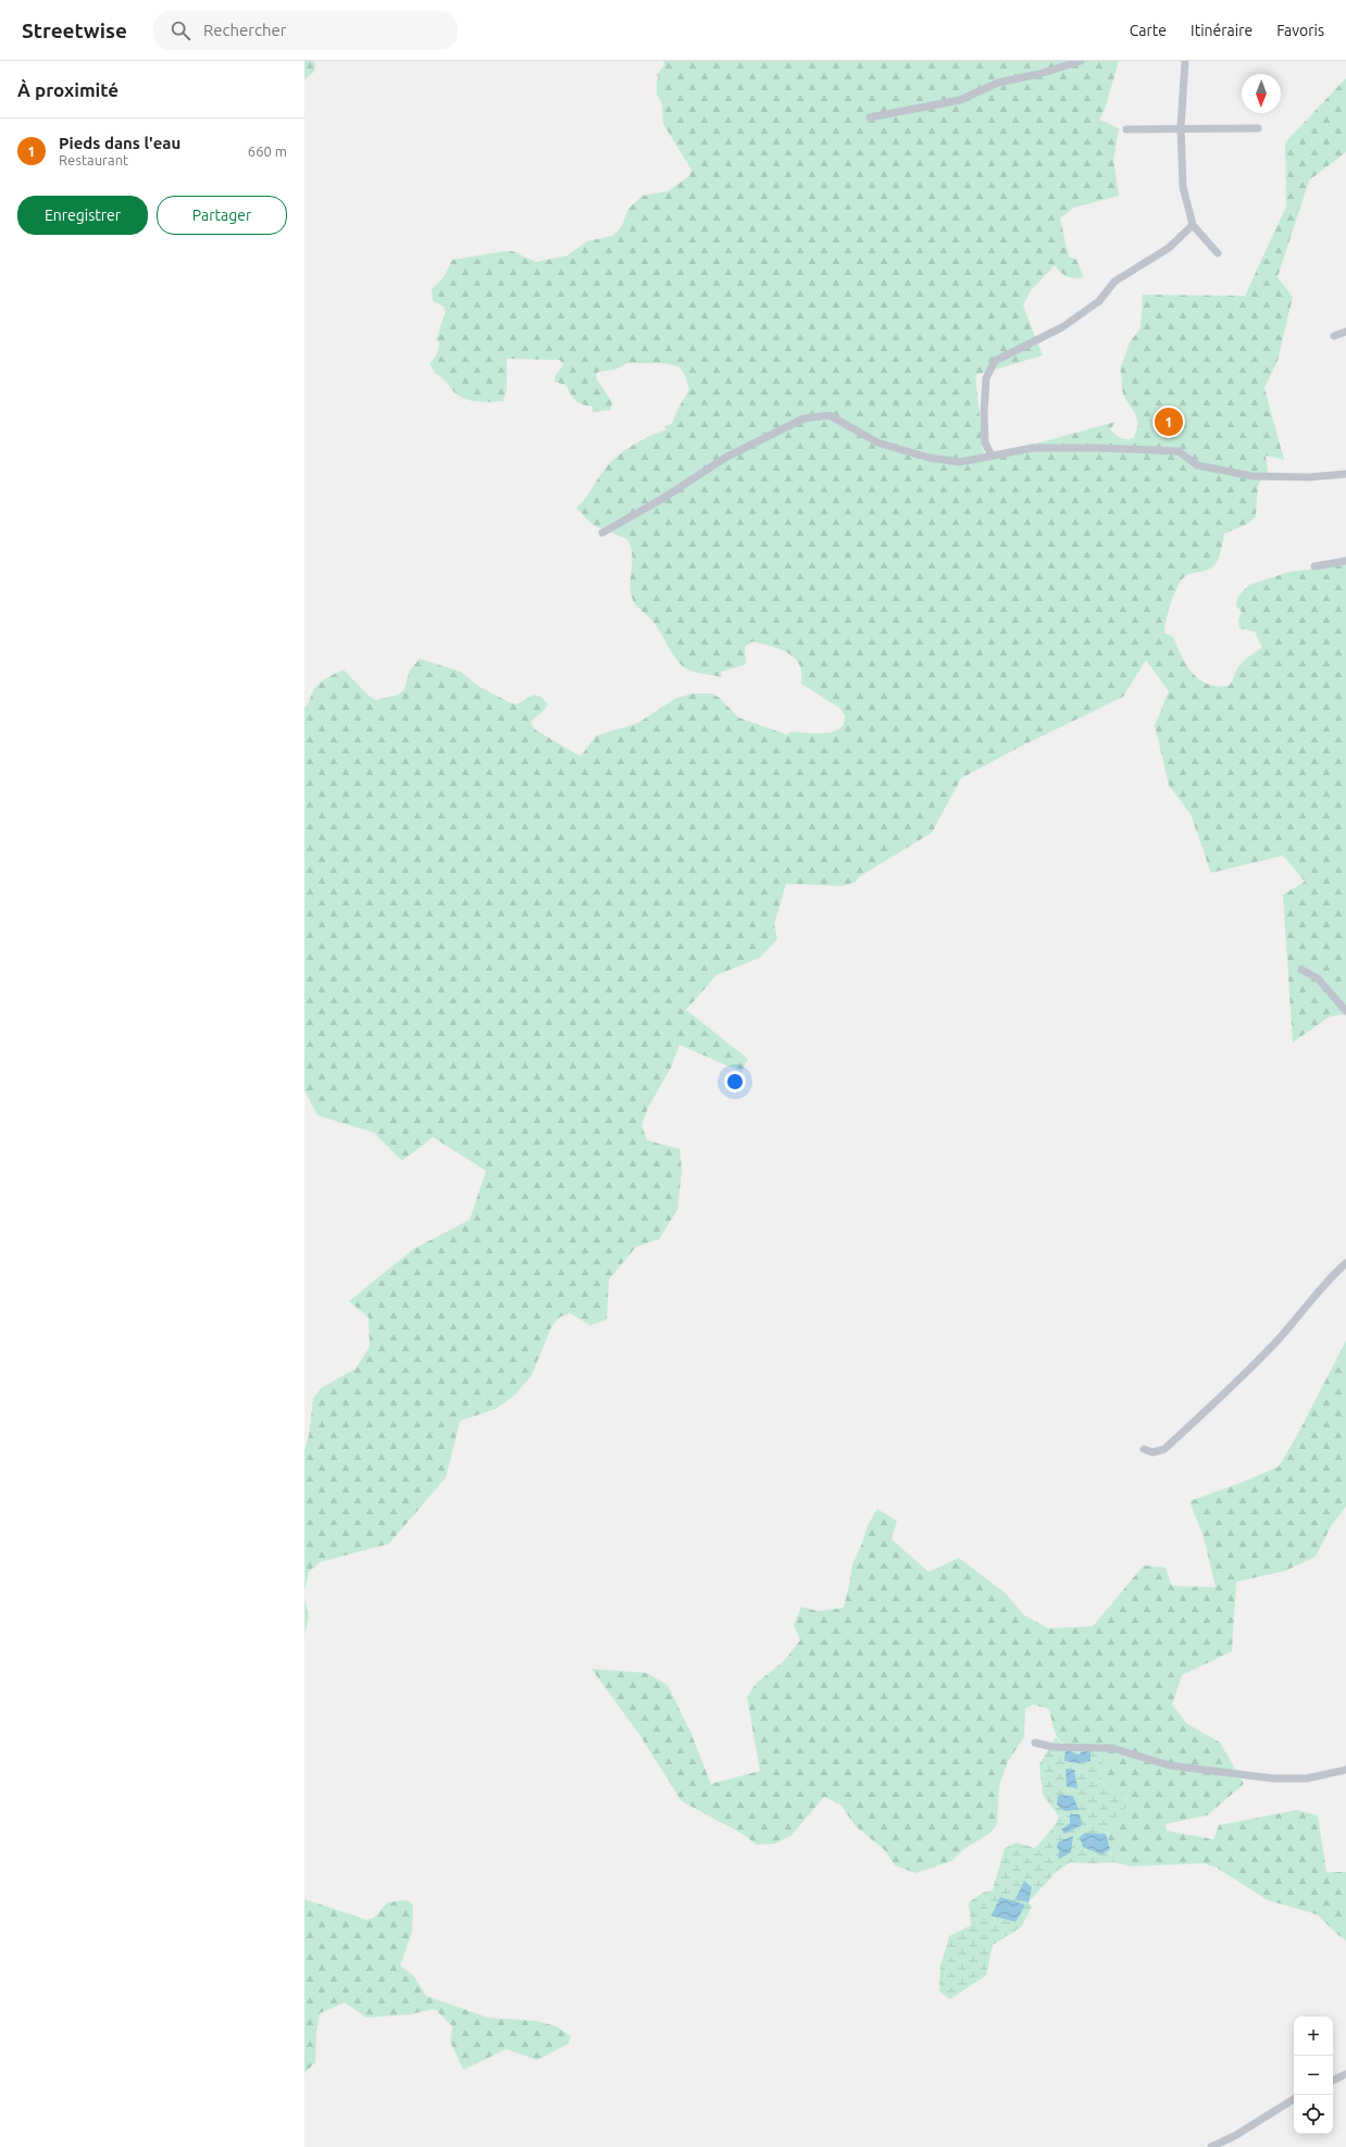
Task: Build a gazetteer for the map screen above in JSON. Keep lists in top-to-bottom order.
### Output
{
  "north": "bottom",
  "page": {
    "header": "Streetwise",
    "search": "Rechercher",
    "nav": ["Carte", "Itinéraire", "Favoris"],
    "heading": "À proximité",
    "list": [
      {
        "mark": "1",
        "name": "Pieds dans l'eau",
        "note": "Restaurant",
        "value": "660 m"
      }
    ],
    "buttons": ["Enregistrer", "Partager"],
    "pins": "1",
    "map_buttons": ["+", "−"]
  }
}
